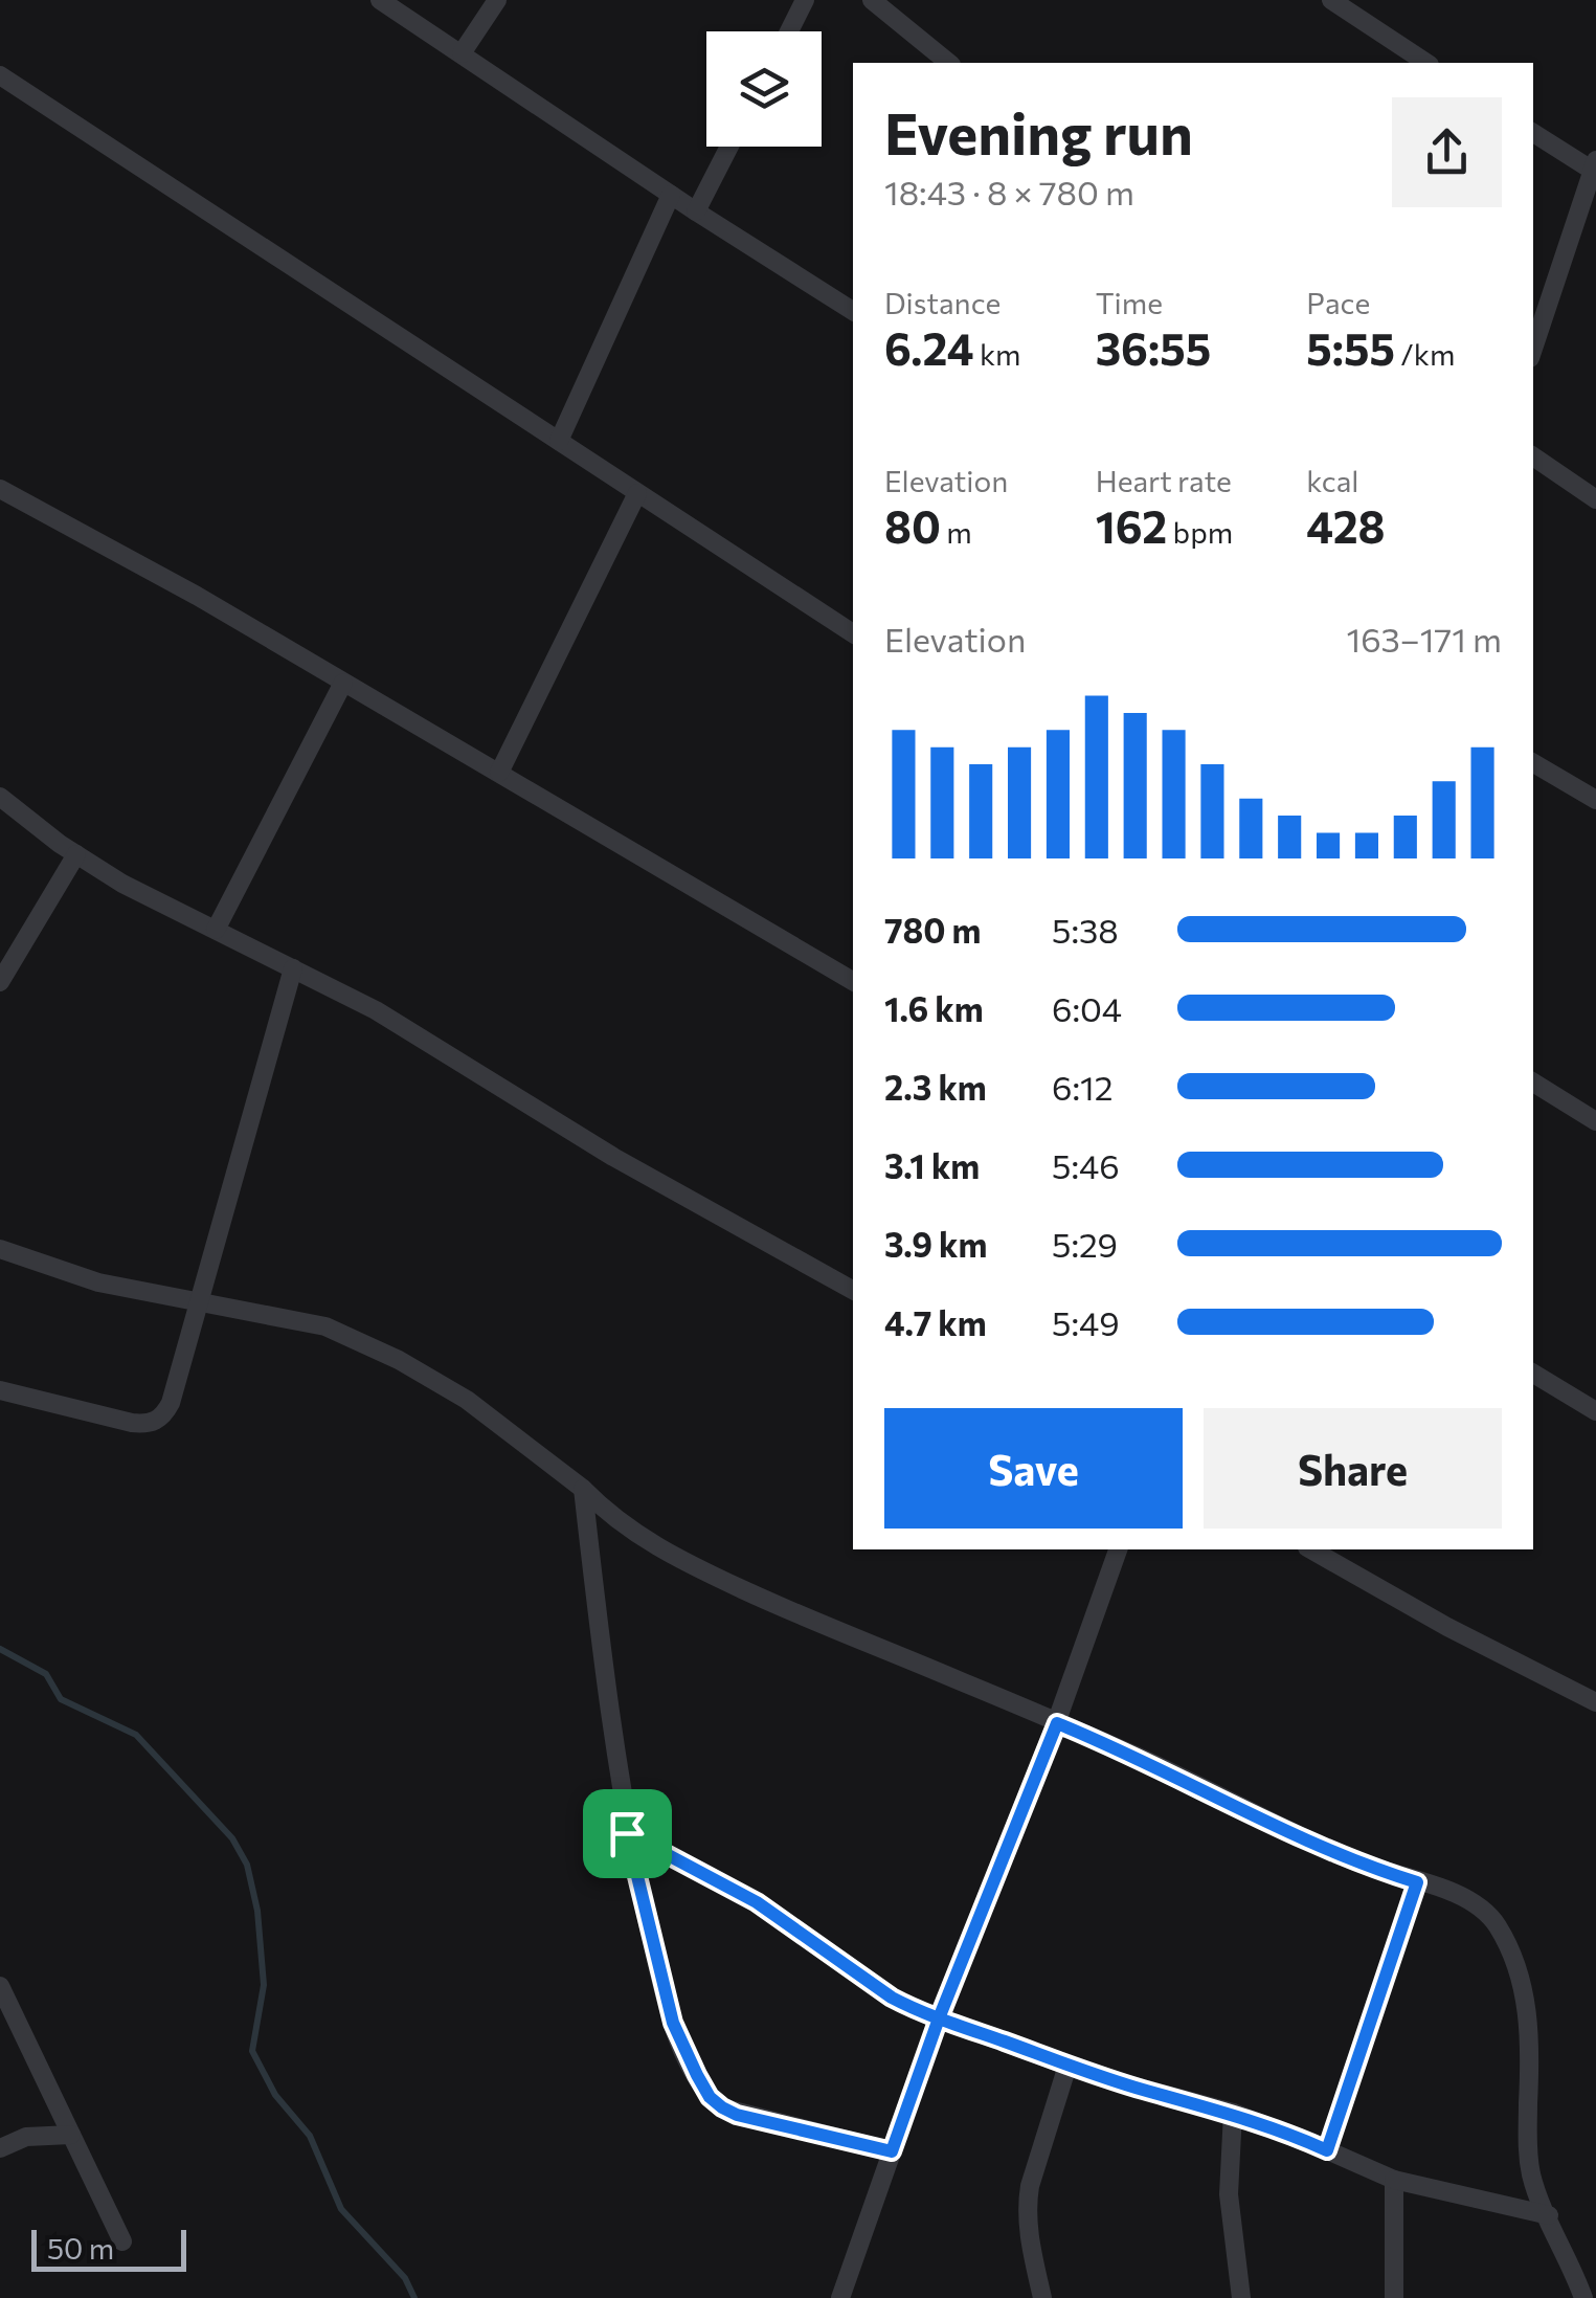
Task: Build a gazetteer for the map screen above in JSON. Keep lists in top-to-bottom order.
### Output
{
  "scale_bar": "50 m",
  "page": {
    "heading": ["Evening run", "18:43 · 8 × 780 m"],
    "stats": [
      ["Distance", "6.24 km"],
      ["Time", "36:55"],
      ["Pace", "5:55 /km"],
      ["Elevation", "80 m"],
      ["Heart rate", "162 bpm"],
      ["kcal", "428"]
    ],
    "chart": ["Elevation", "163–171 m"],
    "list": [
      {
        "name": "780 m",
        "note": "5:38"
      },
      {
        "name": "1.6 km",
        "note": "6:04"
      },
      {
        "name": "2.3 km",
        "note": "6:12"
      },
      {
        "name": "3.1 km",
        "note": "5:46"
      },
      {
        "name": "3.9 km",
        "note": "5:29"
      },
      {
        "name": "4.7 km",
        "note": "5:49"
      }
    ],
    "buttons": ["Save", "Share"],
    "scale": "50 m"
  }
}
